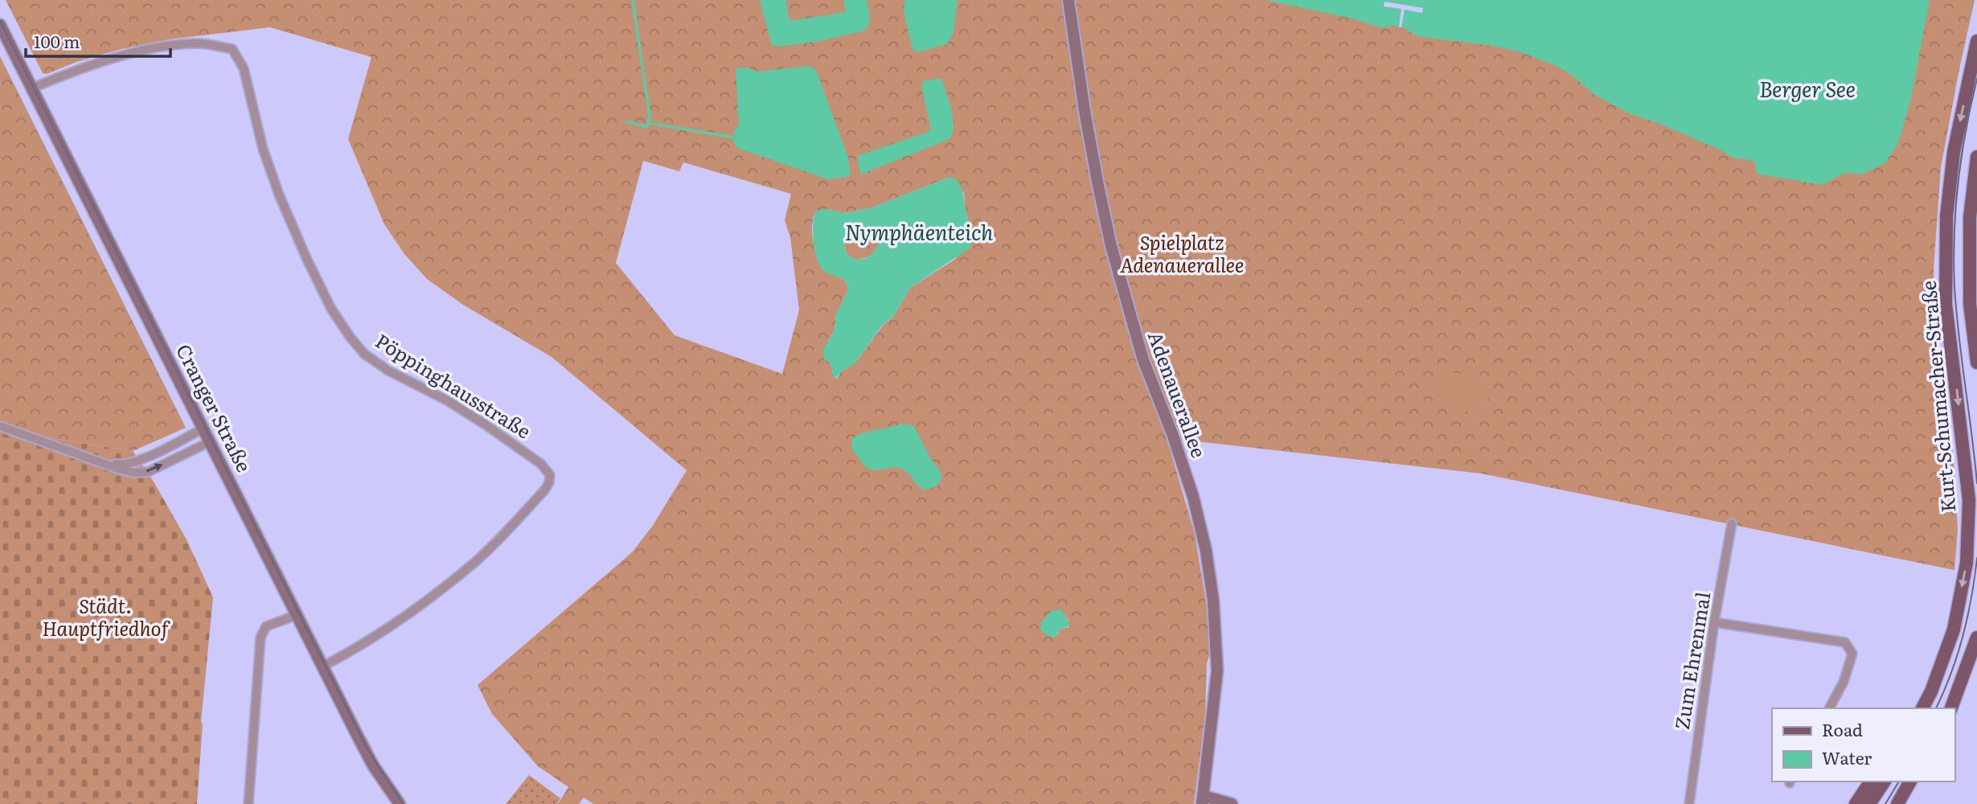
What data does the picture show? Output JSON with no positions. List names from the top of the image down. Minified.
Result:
{"streets":{"main road":["Adenauerallee","Kurt-Schumacher-Straße","Cranger Straße"],"street":["Pöppinghausstraße","Zum Ehrenmal"]},"crossings":[["Pöppinghausstraße","Cranger Straße"]],"water":["Berger See","Nymphäenteich"],"parks":["Spielplatz Adenauerallee","Städt. Hauptfriedhof"],"legend":["Road","Water"],"scale_bar":"100 m"}
